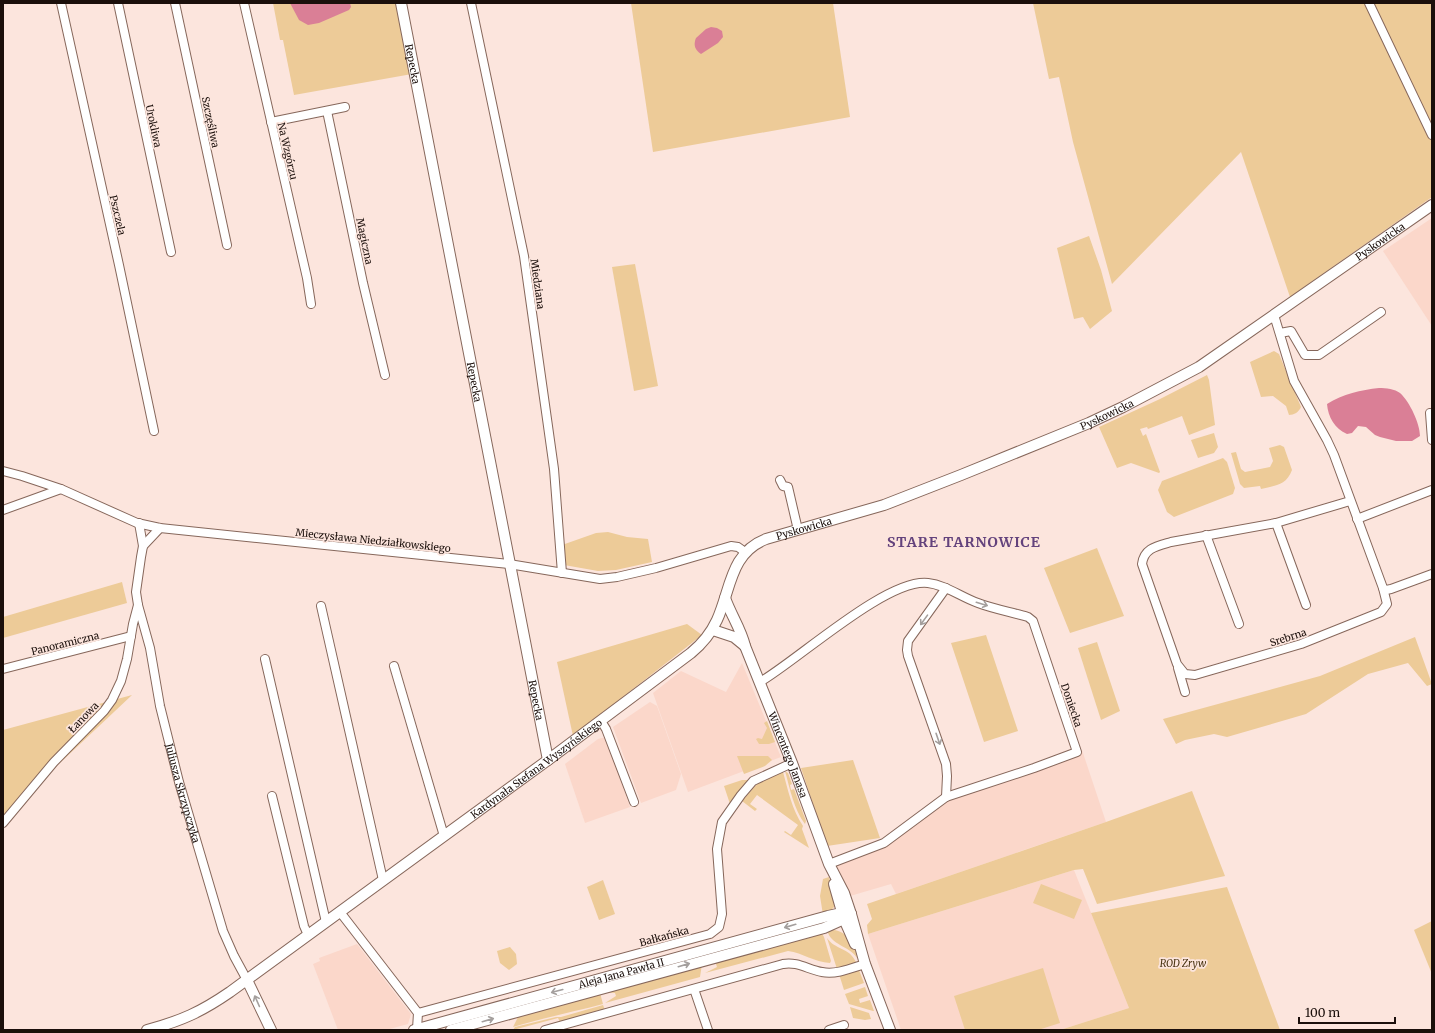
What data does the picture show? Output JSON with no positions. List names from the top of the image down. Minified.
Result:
{"streets":{"street":["Repecka","Szczęśliwa","Urokliwa","Na Wzgórzu","Pszczela","Magiczna","Pyskowicka","Miedziana","Mieczysława Niedziałkowskiego","Srebrna","Panoramiczna","Doniecka","Łanowa","Wincentego Janasa","Kardynała Stefana Wyszyńskiego","Juliusza Skrzypczyka","Bałkańska","Aleja Jana Pawła II"]},"crossings":[["Repecka","Mieczysława Niedziałkowskiego"],["Repecka","Kardynała Stefana Wyszyńskiego"],["Pyskowicka","Mieczysława Niedziałkowskiego"],["Pyskowicka","Srebrna"],["Pyskowicka","Kardynała Stefana Wyszyńskiego"],["Miedziana","Mieczysława Niedziałkowskiego"],["Mieczysława Niedziałkowskiego","Kardynała Stefana Wyszyńskiego"],["Mieczysława Niedziałkowskiego","Juliusza Skrzypczyka"],["Panoramiczna","Łanowa"],["Doniecka","Wincentego Janasa"],["Łanowa","Juliusza Skrzypczyka"],["Wincentego Janasa","Kardynała Stefana Wyszyńskiego"],["Wincentego Janasa","Bałkańska"],["Wincentego Janasa","Aleja Jana Pawła II"],["Kardynała Stefana Wyszyńskiego","Juliusza Skrzypczyka"]],"districts":["STARE TARNOWICE"],"parks":["ROD Zryw"],"scale_bar":"100 m"}
